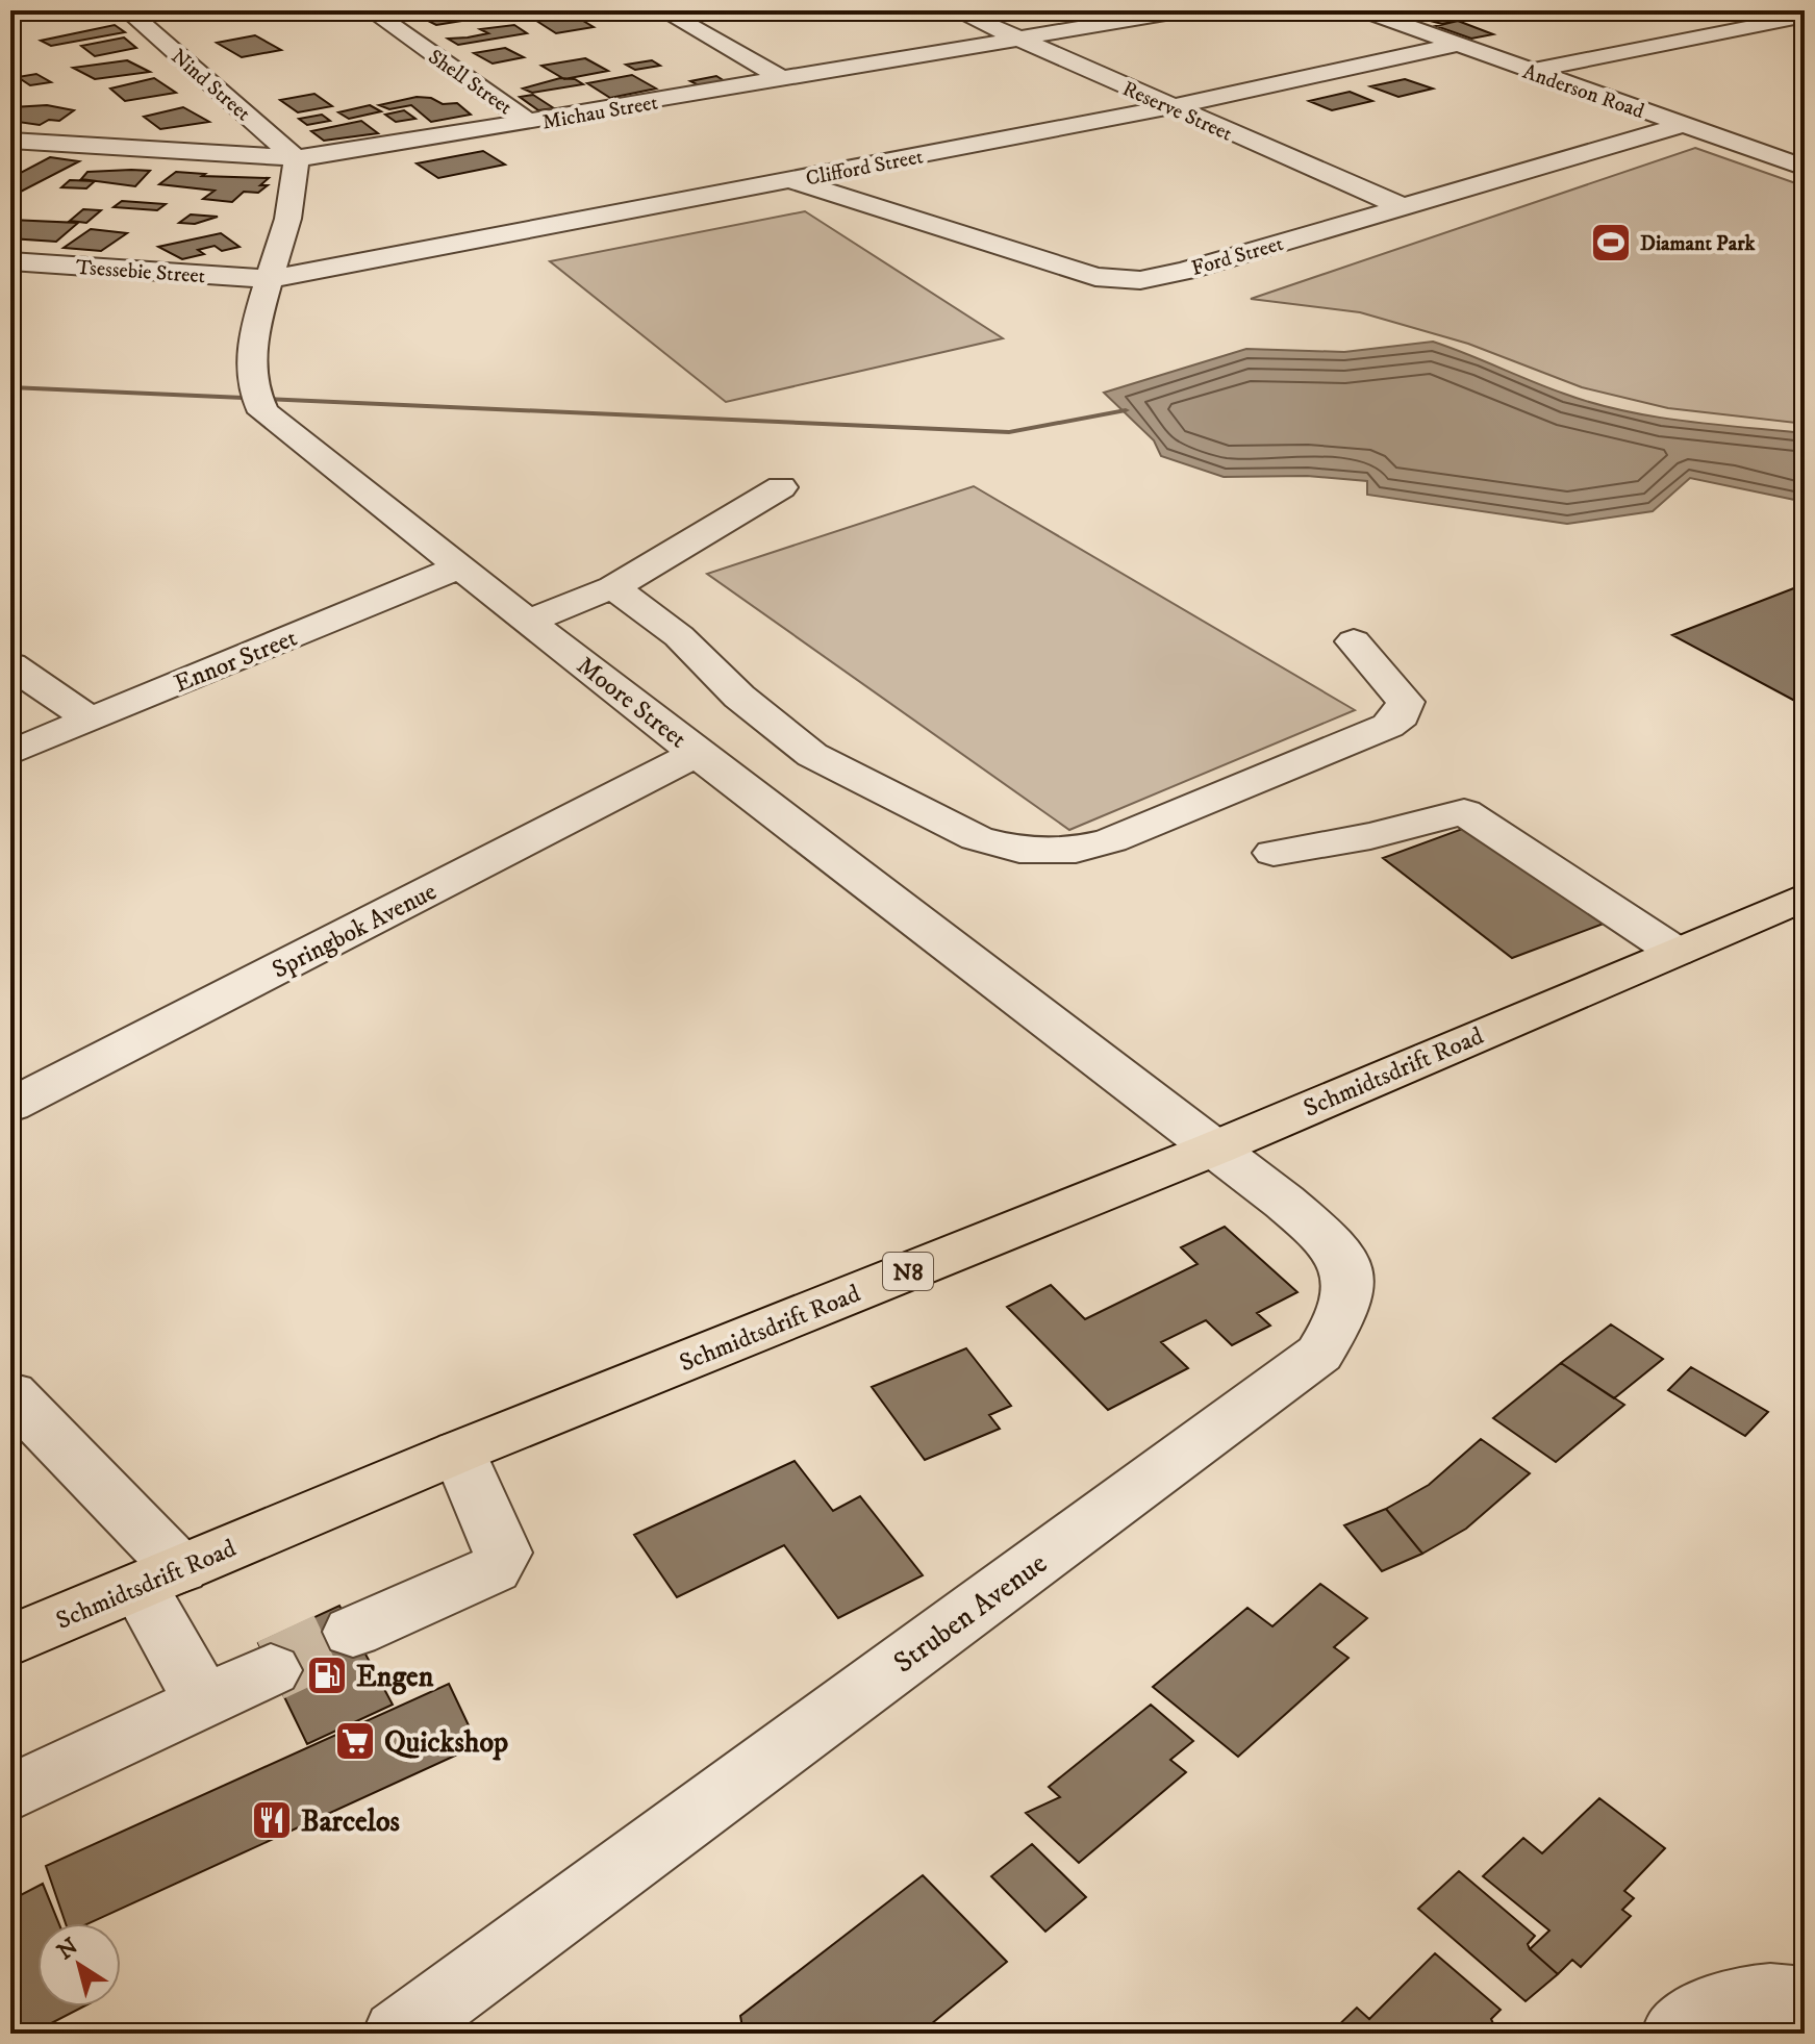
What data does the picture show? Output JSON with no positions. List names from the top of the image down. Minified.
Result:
{"streets":{"highway":["Schmidtsdrift Road","N8"],"street":["Shell Street","Nind Street","Anderson Road","Reserve Street","Michau Street","Clifford Street","Ford Street","Tsessebie Street","Ennor Street","Moore Street","Springbok Avenue","Struben Avenue"]},"crossings":[["Shell Street","Michau Street"],["Nind Street","Michau Street"],["Nind Street","Moore Street"],["Anderson Road","Clifford Street"],["Anderson Road","Ford Street"],["Reserve Street","Michau Street"],["Reserve Street","Clifford Street"],["Reserve Street","Ford Street"],["Michau Street","Moore Street"],["Clifford Street","Ford Street"],["Clifford Street","Tsessebie Street"],["Clifford Street","Moore Street"],["Tsessebie Street","Moore Street"],["Ennor Street","Moore Street"],["Moore Street","Springbok Avenue"],["Moore Street","Schmidtsdrift Road"],["Moore Street","Struben Avenue"],["Schmidtsdrift Road","Struben Avenue"]],"places":{"sports":["Diamant Park"],"fuel station":["Engen"],"supermarket":["Quickshop"],"restaurant":["Barcelos"]},"north":"top left"}
